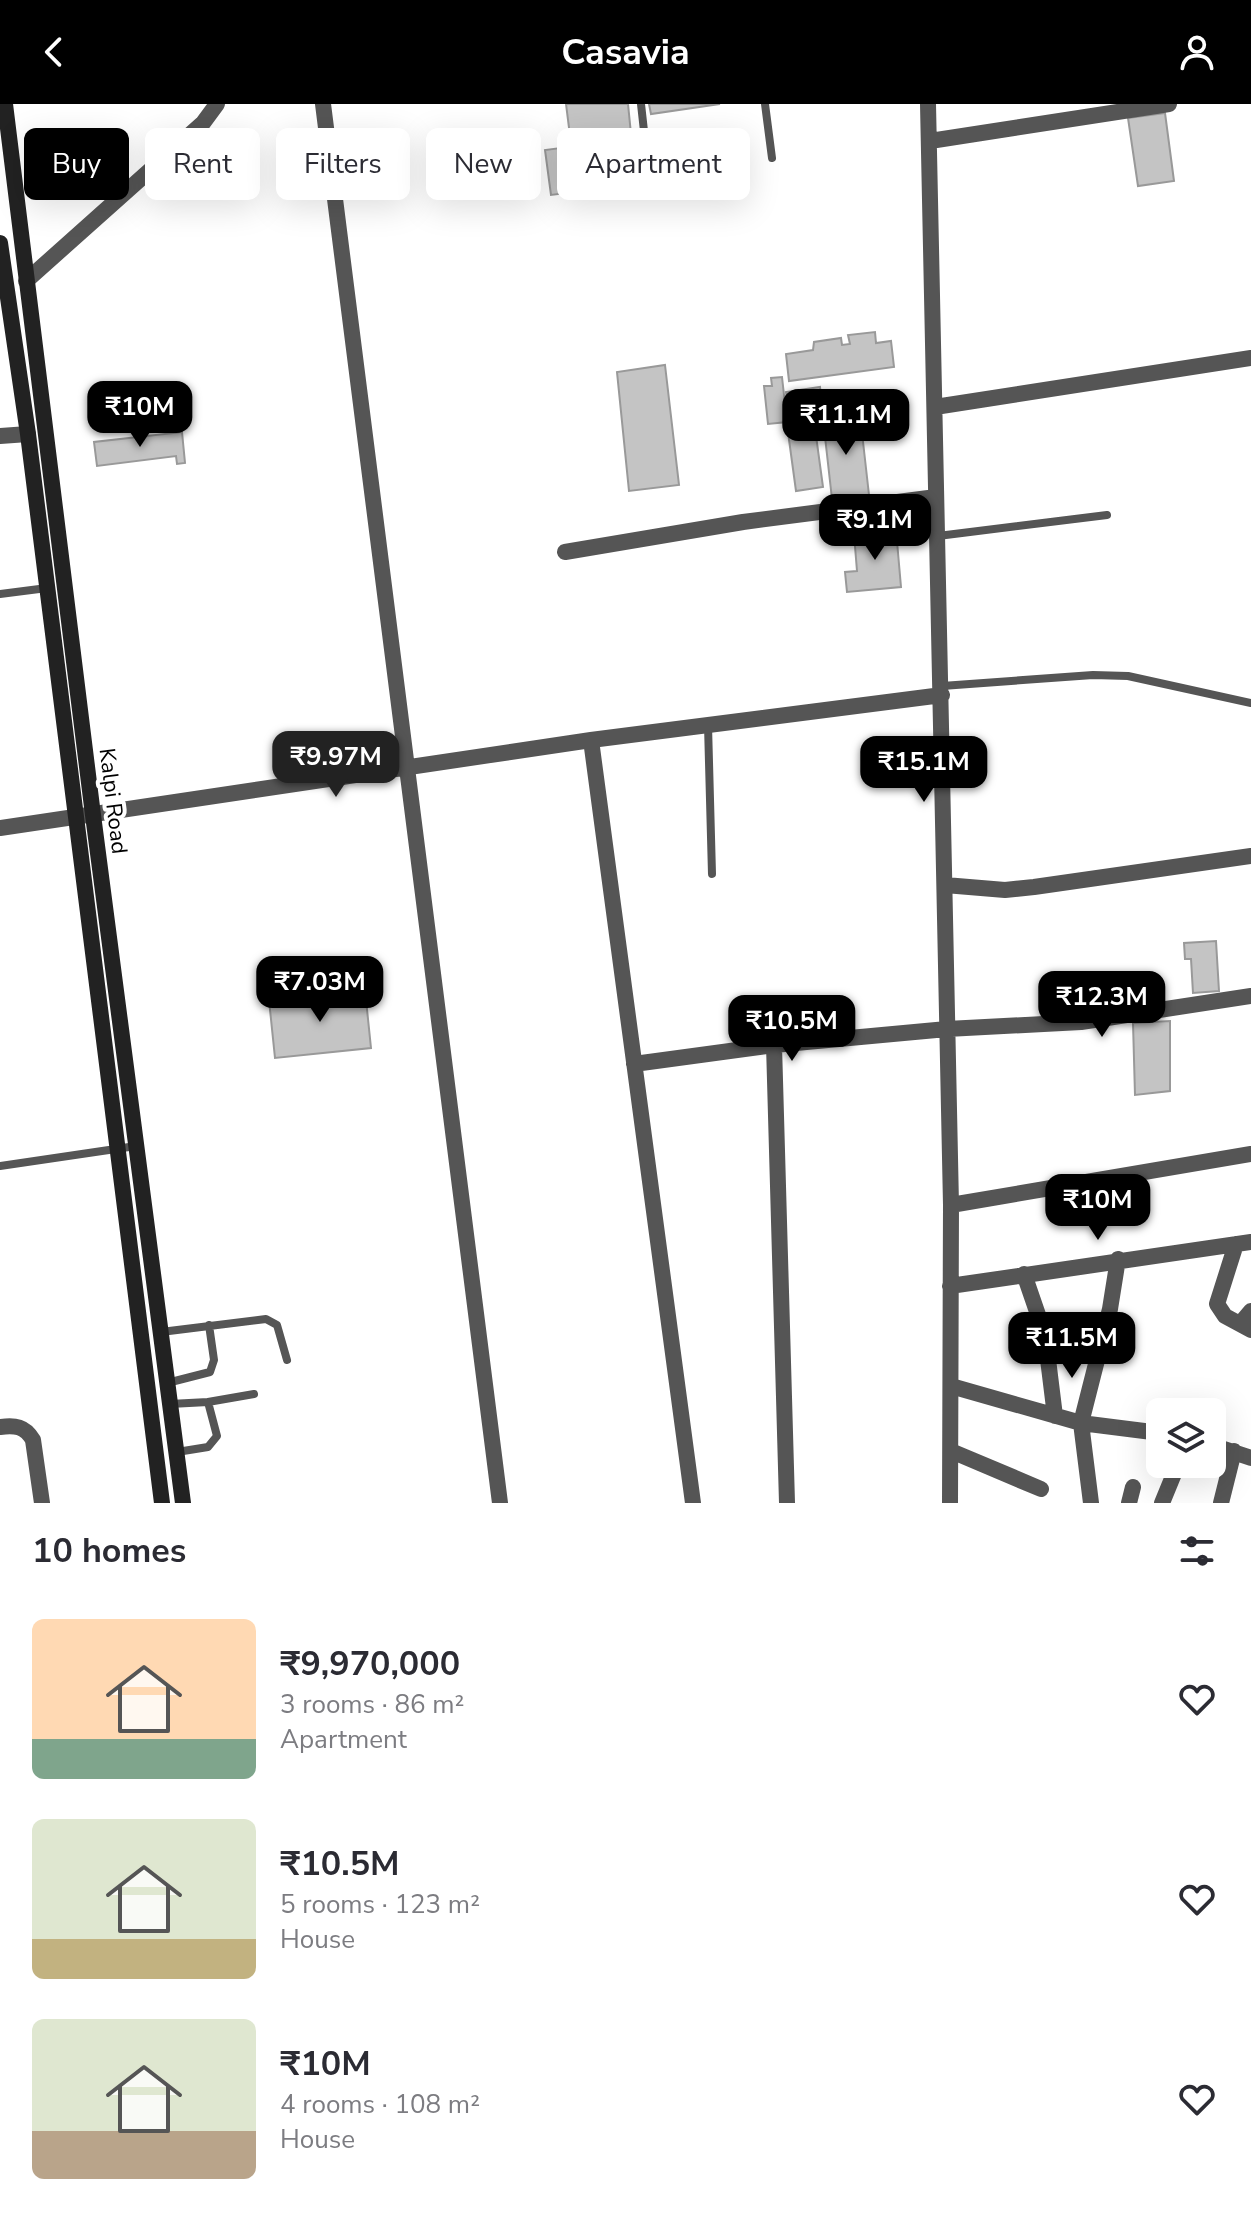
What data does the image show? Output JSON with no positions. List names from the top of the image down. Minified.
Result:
{"streets":{"main road":["Kalpi Road"]},"page":{"header":"Casavia","chip":["Buy","Rent","Filters","New","Apartment"],"price":["₹10M","₹11.1M","₹9.1M","₹9.97M","₹15.1M","₹7.03M","₹12.3M","₹10.5M","₹10M","₹11.5M"],"heading":"10 homes","list":[{"name":"₹9,970,000","note":"3 rooms · 86 m² · Apartment"},{"name":"₹10.5M","note":"5 rooms · 123 m² · House"},{"name":"₹10M","note":"4 rooms · 108 m² · House"}]}}
